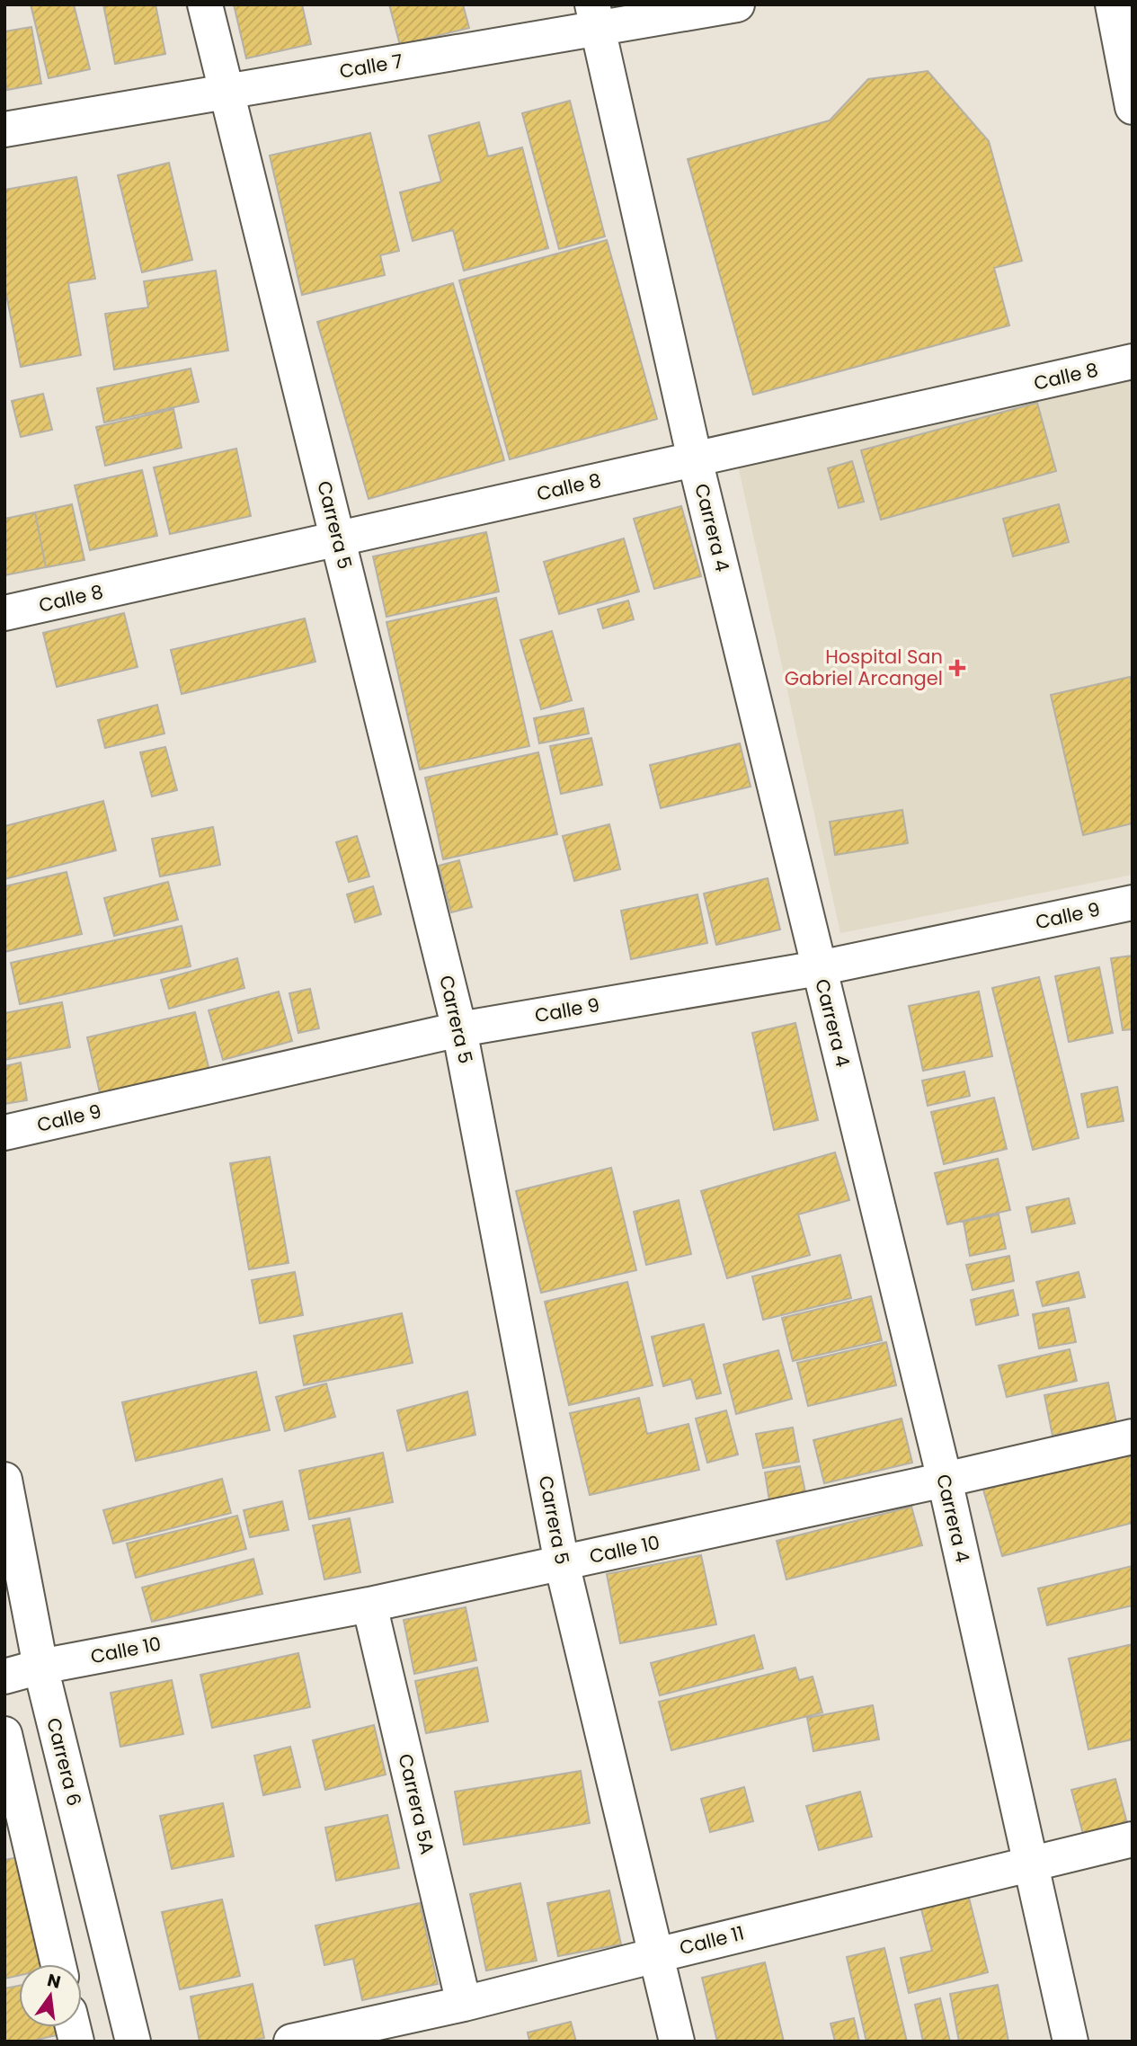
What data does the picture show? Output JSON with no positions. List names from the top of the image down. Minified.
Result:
{"streets":{"street":["Calle 7","Calle 8","Carrera 5","Carrera 4","Calle 9","Calle 10","Carrera 6","Carrera 5A","Calle 11"]},"crossings":[["Calle 7","Carrera 5"],["Calle 7","Carrera 4"],["Calle 8","Carrera 5"],["Calle 8","Carrera 4"],["Carrera 5","Calle 9"],["Carrera 5","Calle 10"],["Carrera 5","Calle 11"],["Carrera 4","Calle 9"],["Carrera 4","Calle 10"],["Carrera 4","Calle 11"],["Calle 10","Carrera 6"],["Calle 10","Carrera 5A"],["Carrera 5A","Calle 11"]],"places":{"health":["Hospital San Gabriel Arcangel"]},"north":"top"}
